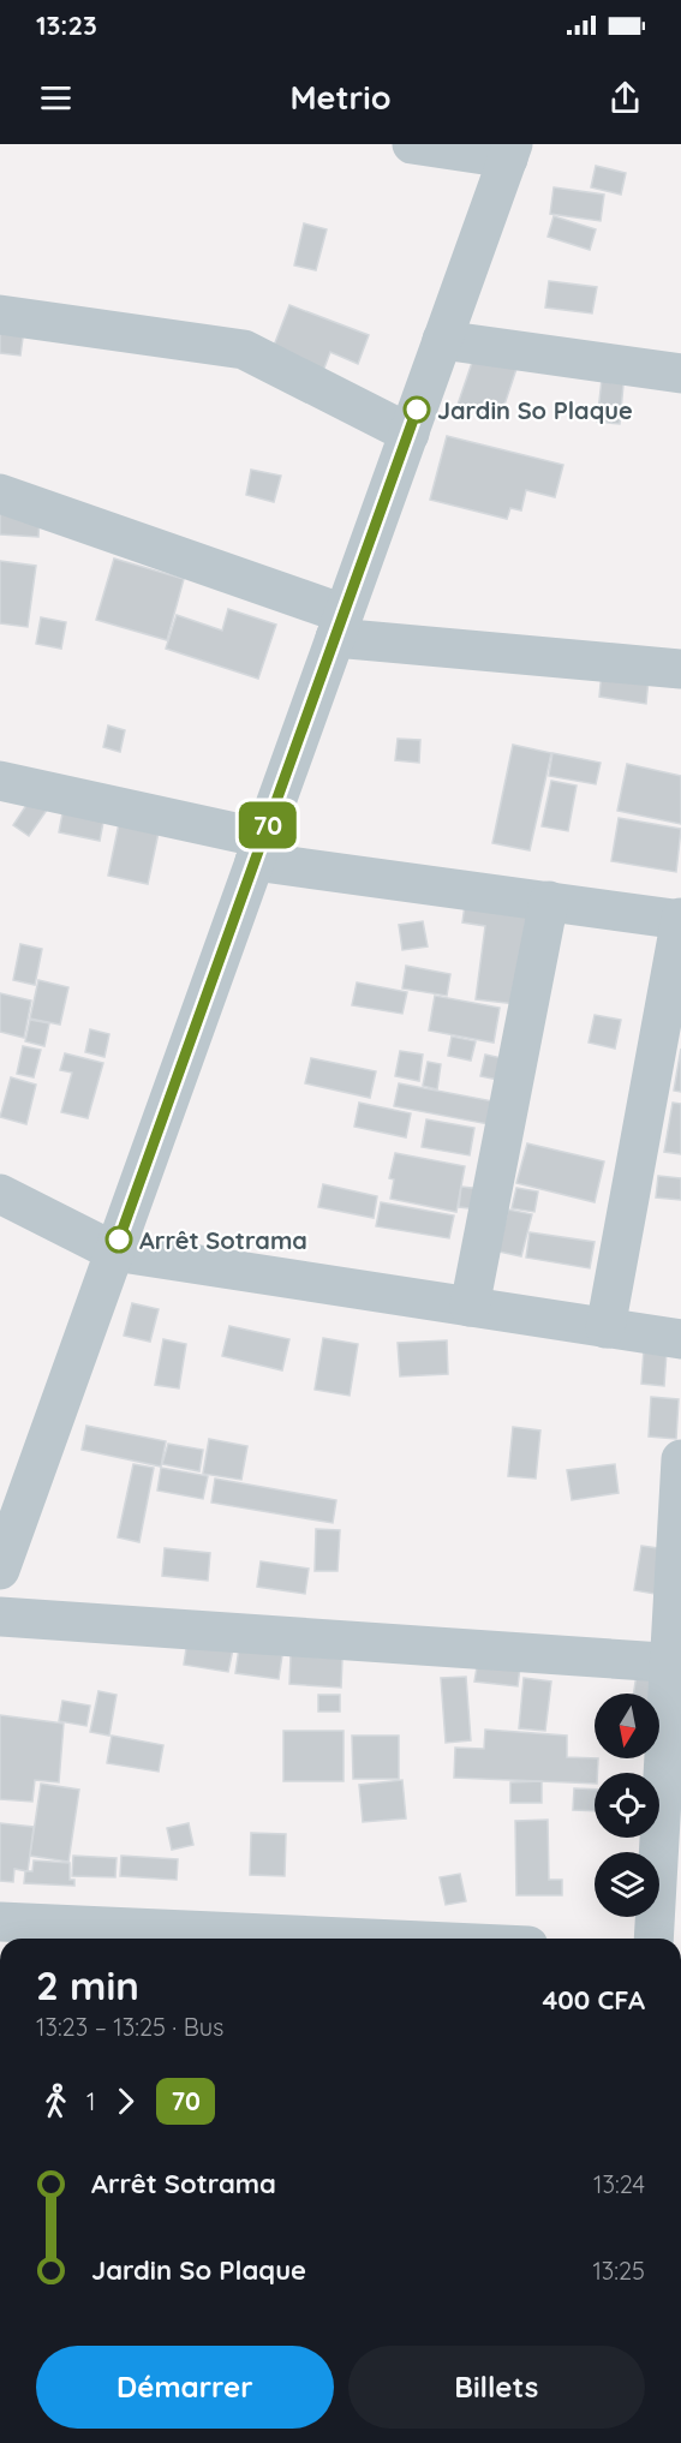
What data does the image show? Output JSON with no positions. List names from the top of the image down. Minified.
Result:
{"places":["Jardin So Plaque","Arrêt Sotrama"],"lines":["bus line 70"],"north":"bottom","page":{"status":"13:23","header":"Metrio","on_map":"70","heading":["2 min","13:23 – 13:25 · Bus","400 CFA"],"legs":["1","70"],"list":[{"name":"Arrêt Sotrama","value":"13:24"},{"name":"Jardin So Plaque","value":"13:25"}],"buttons":["Démarrer","Billets"]}}
